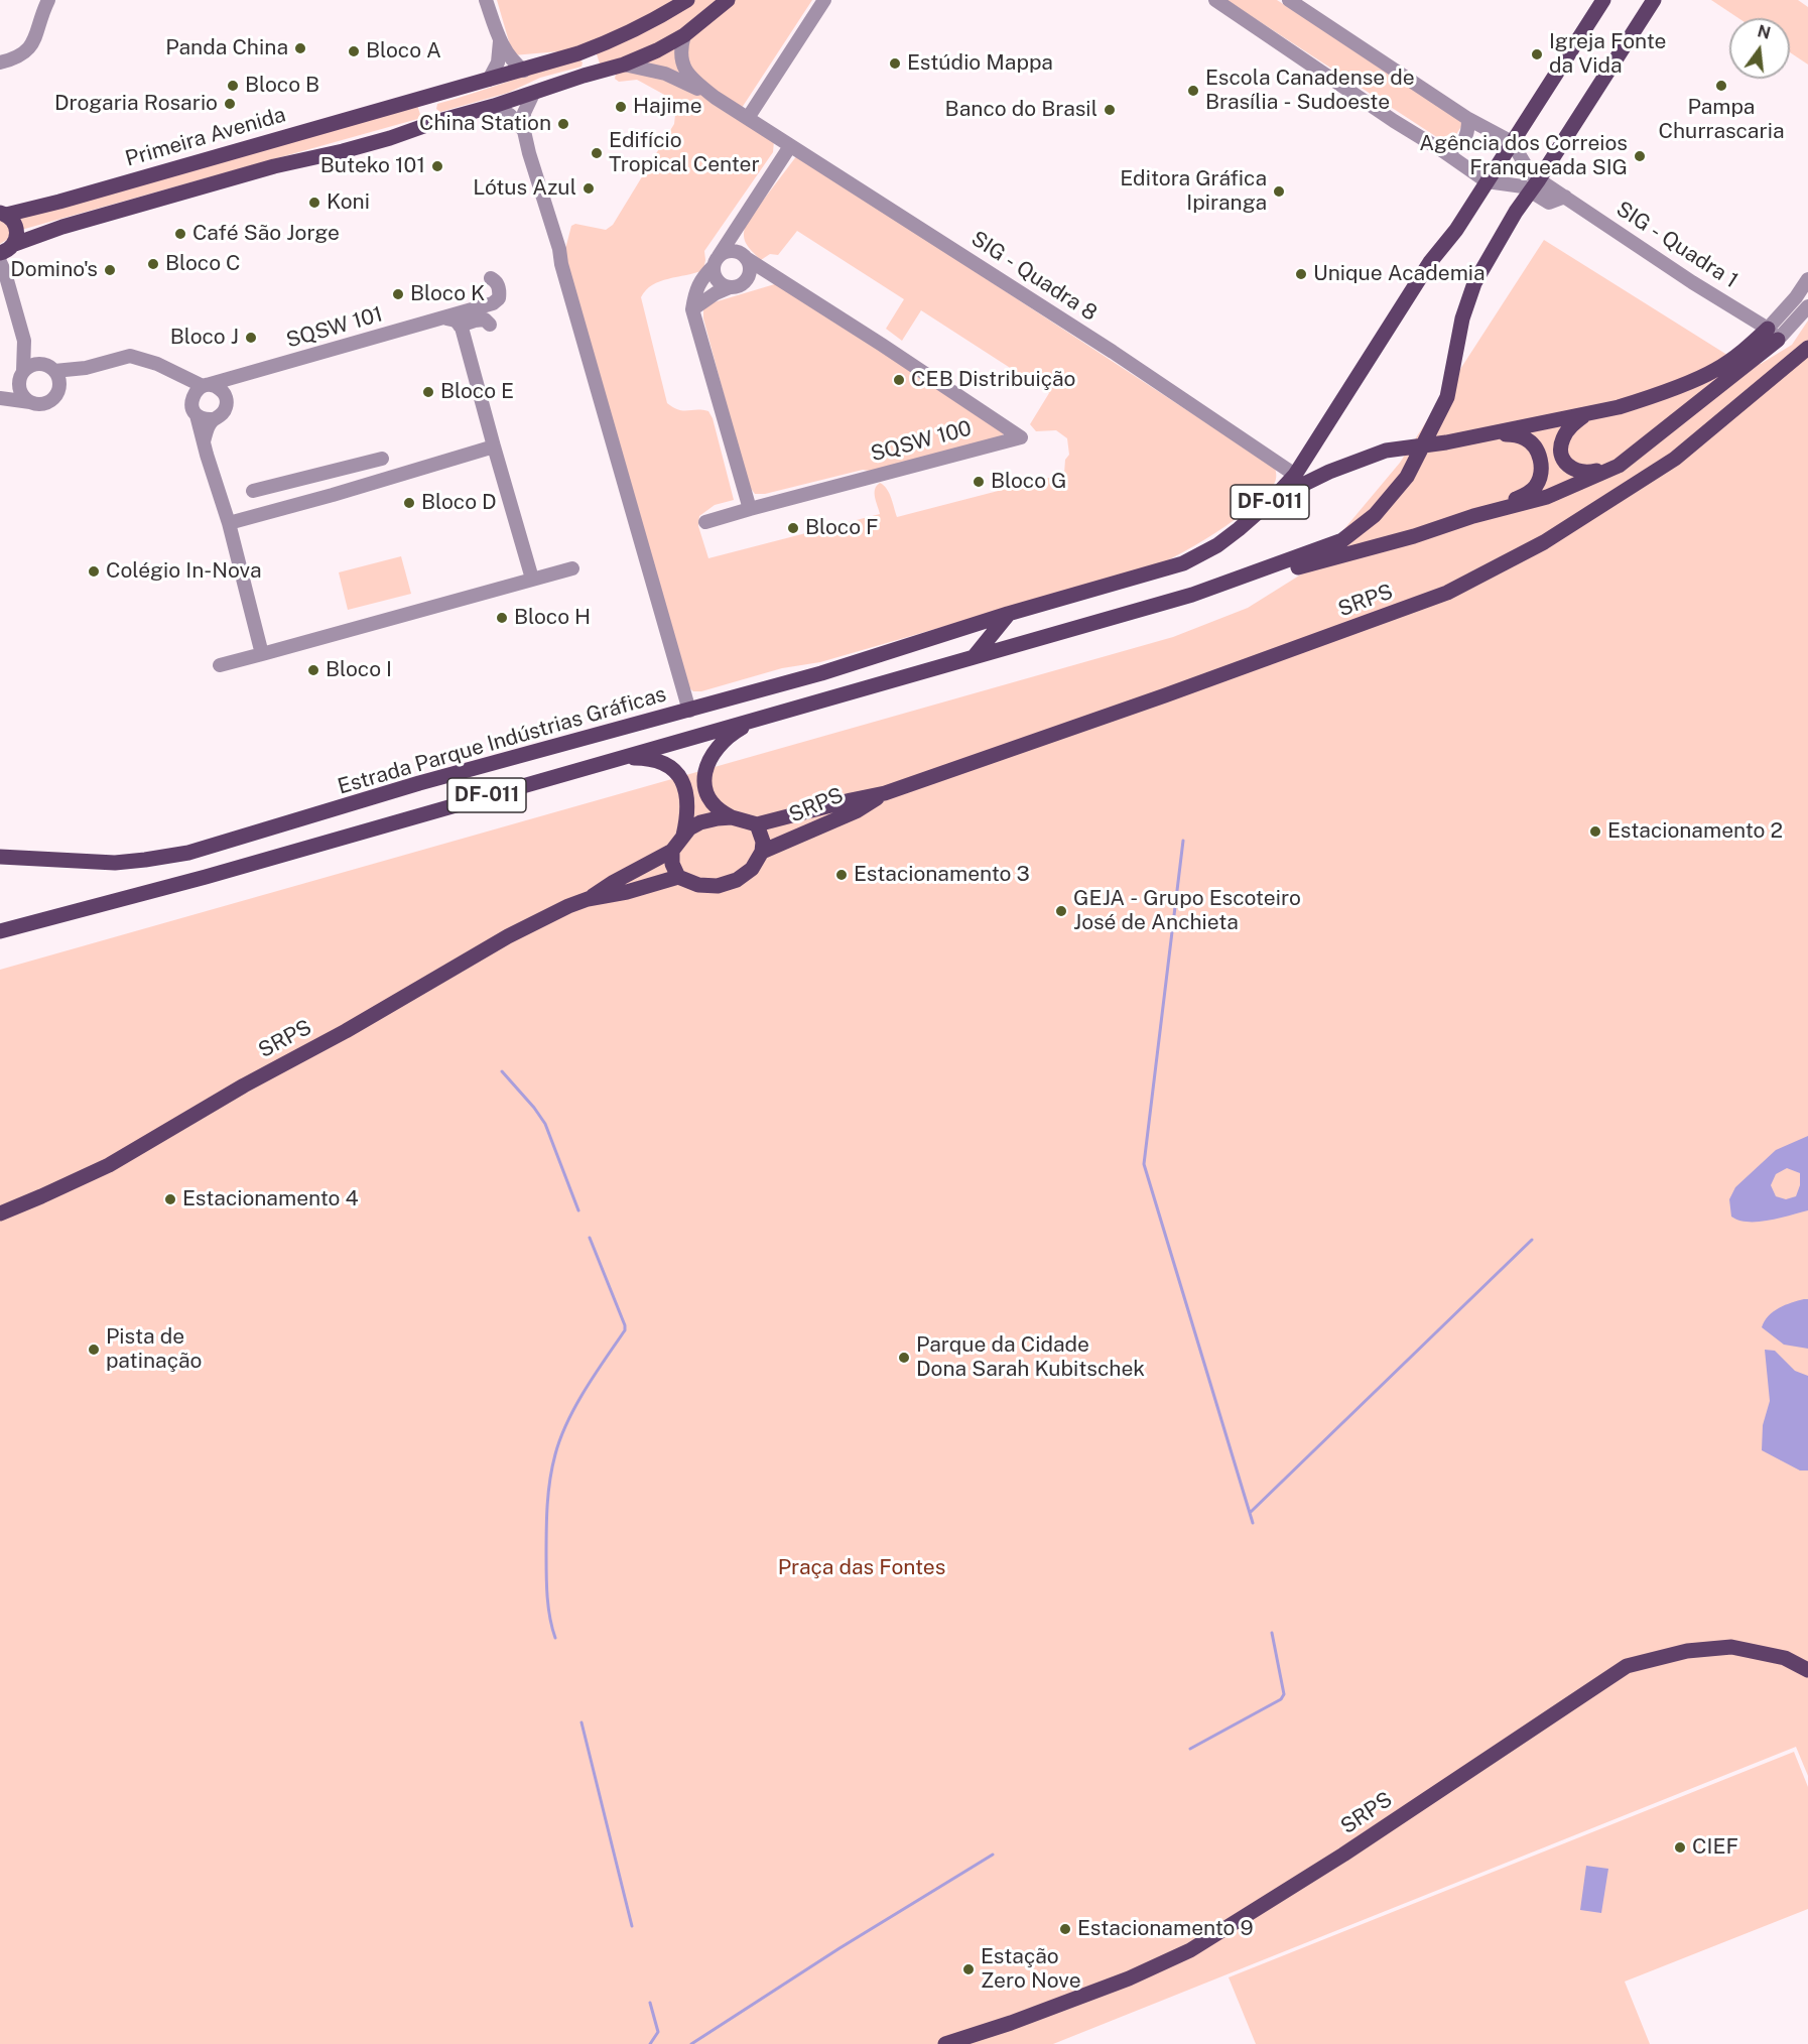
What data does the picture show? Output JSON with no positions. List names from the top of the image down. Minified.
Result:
{"streets":{"main road":["Primeira Avenida","DF-011","SRPS","Estrada Parque Indústrias Gráficas"],"street":["SIG - Quadra 1","SIG - Quadra 8","SQSW 101","SQSW 100"]},"crossings":[["SIG - Quadra 1","DF-011"],["SIG - Quadra 8","Estrada Parque Indústrias Gráficas"]],"parks":["Praça das Fontes"],"places":["Panda China","Bloco A","Igreja Fonte da Vida","Estúdio Mappa","Bloco B","Pampa Churrascaria","Escola Canadense de Brasília - Sudoeste","Drogaria Rosario","Hajime","Banco do Brasil","China Station","Edifício Tropical Center","Agência dos Correios Franqueada SIG","Buteko 101","Lótus Azul","Editora Gráfica Ipiranga","Koni","Café São Jorge","Bloco C","Domino's","Unique Academia","Bloco K","Bloco J","CEB Distribuição","Bloco E","Bloco G","Bloco D","Bloco F","Colégio In-Nova","Bloco H","Bloco I","Estacionamento 2","Estacionamento 3","GEJA - Grupo Escoteiro José de Anchieta","Estacionamento 4","Pista de patinação","Parque da Cidade Dona Sarah Kubitschek","CIEF","Estacionamento 9","Estação Zero Nove"],"north":"top"}
